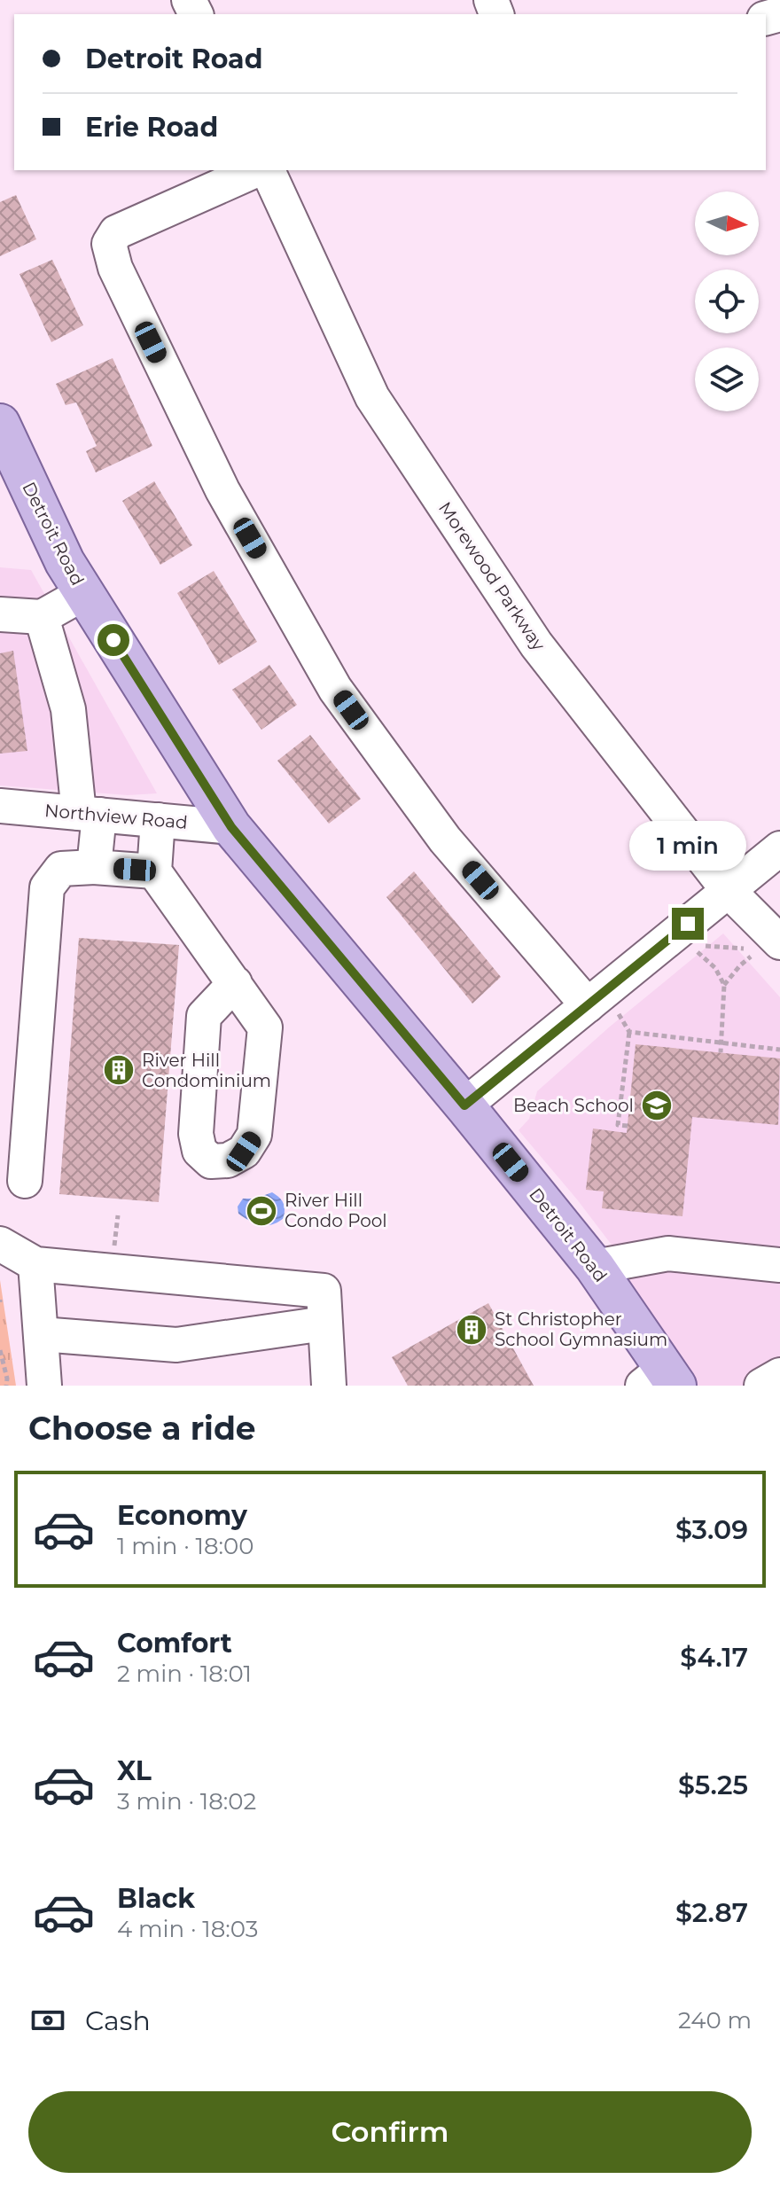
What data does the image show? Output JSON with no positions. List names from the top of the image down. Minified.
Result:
{"streets":{"main road":["Detroit Road"],"street":["Morewood Parkway","Northview Road"]},"crossings":[["Detroit Road","Northview Road"]],"places":{"building":["River Hill Condominium","St Christopher School Gymnasium"],"school or university":["Beach School"],"sports":["River Hill Condo Pool"]},"north":"right","page":{"banner":["Detroit Road","Erie Road"],"bubble":"1 min","heading":"Choose a ride","list":[{"name":"Economy","note":"1 min · 18:00","value":"$3.09"},{"name":"Comfort","note":"2 min · 18:01","value":"$4.17"},{"name":"XL","note":"3 min · 18:02","value":"$5.25"},{"name":"Black","note":"4 min · 18:03","value":"$2.87"}],"pay":["Cash","240 m"],"buttons":"Confirm"}}
